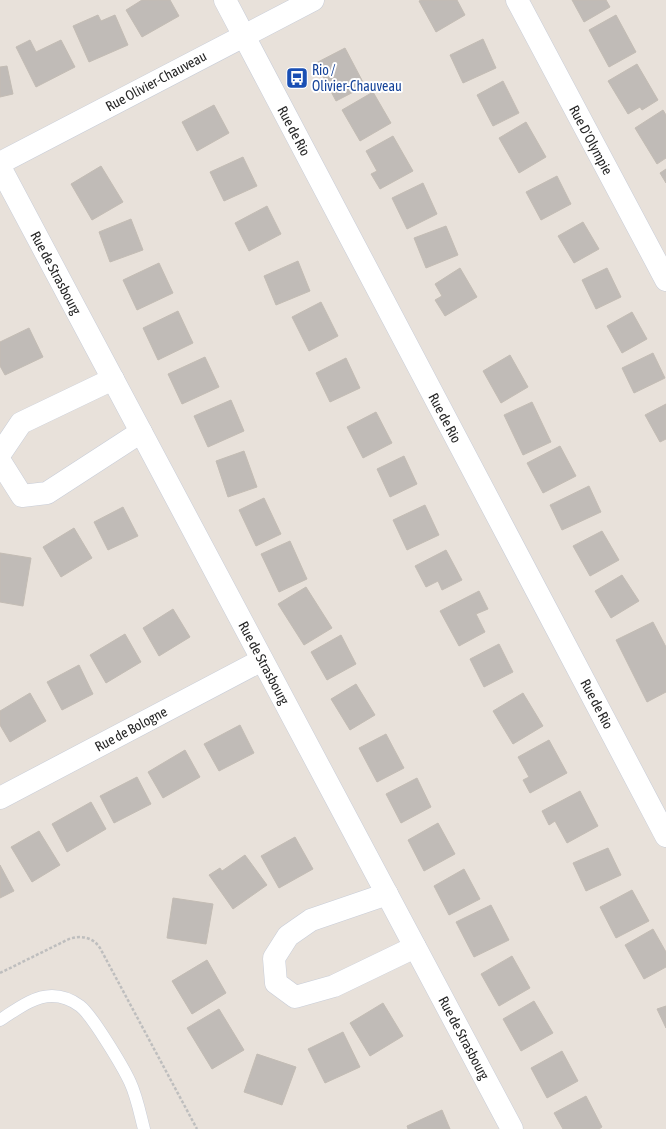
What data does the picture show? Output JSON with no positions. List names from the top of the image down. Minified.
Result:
{"streets":{"street":["Rue Olivier-Chauveau","Rue de Rio","Rue D'Olympie","Rue de Strasbourg","Rue de Bologne"]},"crossings":[["Rue Olivier-Chauveau","Rue de Rio"],["Rue de Strasbourg","Rue de Bologne"]],"places":{"bus stop":["Rio / Olivier-Chauveau"]}}
